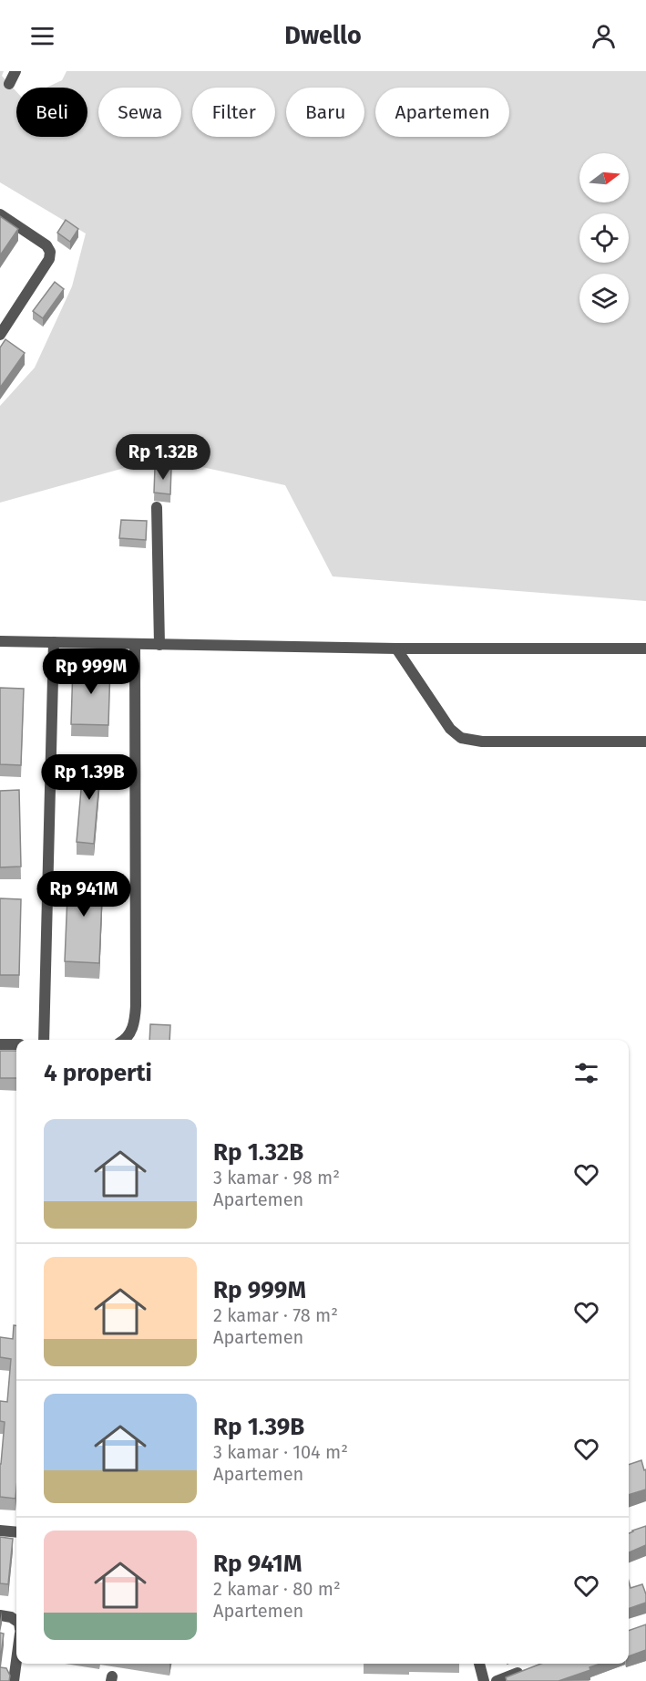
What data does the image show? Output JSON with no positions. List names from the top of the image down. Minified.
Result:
{"north":"right","page":{"header":"Dwello","chip":["Beli","Sewa","Filter","Baru","Apartemen"],"price":["Rp 1.32B","Rp 999M","Rp 1.39B","Rp 941M"],"heading":"4 properti","list":[{"name":"Rp 1.32B","note":"3 kamar · 98 m² · Apartemen"},{"name":"Rp 999M","note":"2 kamar · 78 m² · Apartemen"},{"name":"Rp 1.39B","note":"3 kamar · 104 m² · Apartemen"},{"name":"Rp 941M","note":"2 kamar · 80 m² · Apartemen"}]}}
